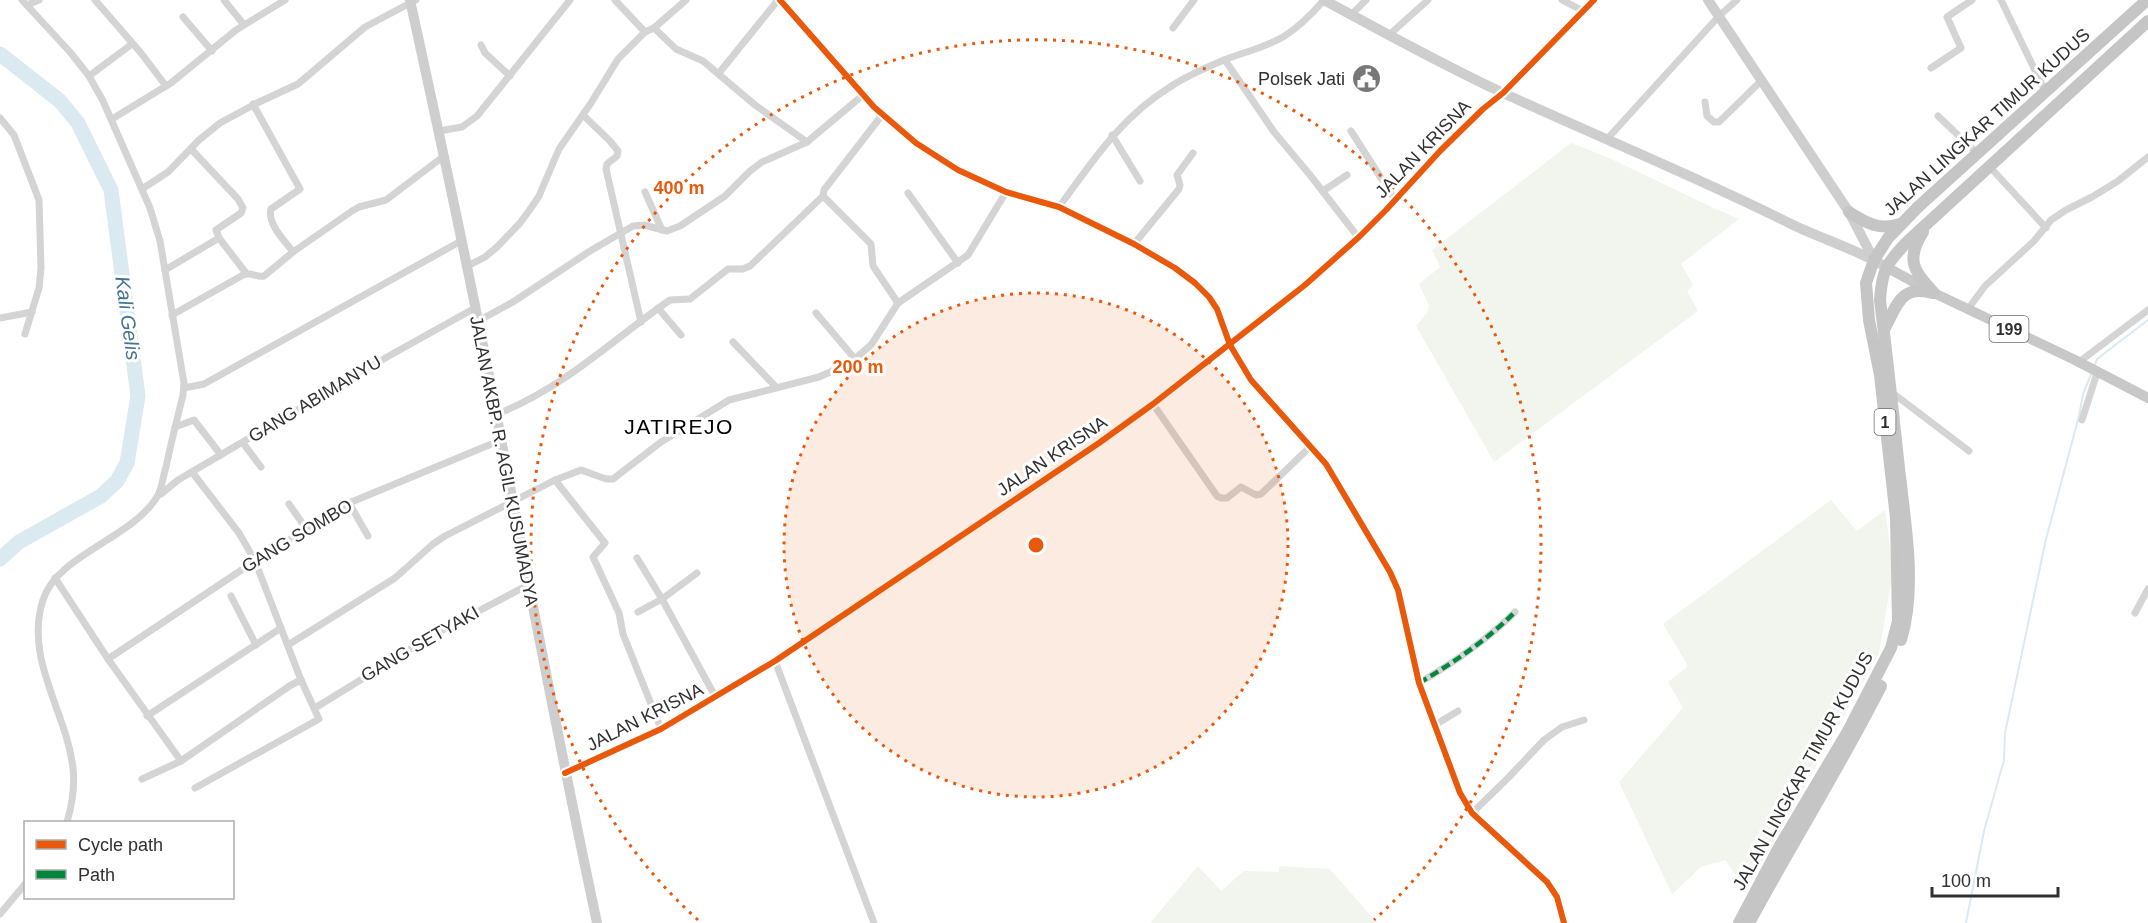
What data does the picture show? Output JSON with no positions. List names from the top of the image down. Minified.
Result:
{"streets":{"highway":["JALAN LINGKAR TIMUR KUDUS","1"],"main road":["199","JALAN AKBP. R. AGIL KUSUMADYA"],"street":["JALAN KRISNA","GANG ABIMANYU","GANG SOMBO","GANG SETYAKI"]},"crossings":[["JALAN LINGKAR TIMUR KUDUS","199"],["JALAN KRISNA","JALAN AKBP. R. AGIL KUSUMADYA"],["GANG ABIMANYU","JALAN AKBP. R. AGIL KUSUMADYA"],["JALAN AKBP. R. AGIL KUSUMADYA","GANG SOMBO"],["JALAN AKBP. R. AGIL KUSUMADYA","GANG SETYAKI"]],"districts":["JATIREJO"],"water":["Kali Gelis"],"places":{"public building":["Polsek Jati"]},"legend":["Cycle path","Path"],"scale_bar":"100 m","rings":["400 m","200 m"]}
